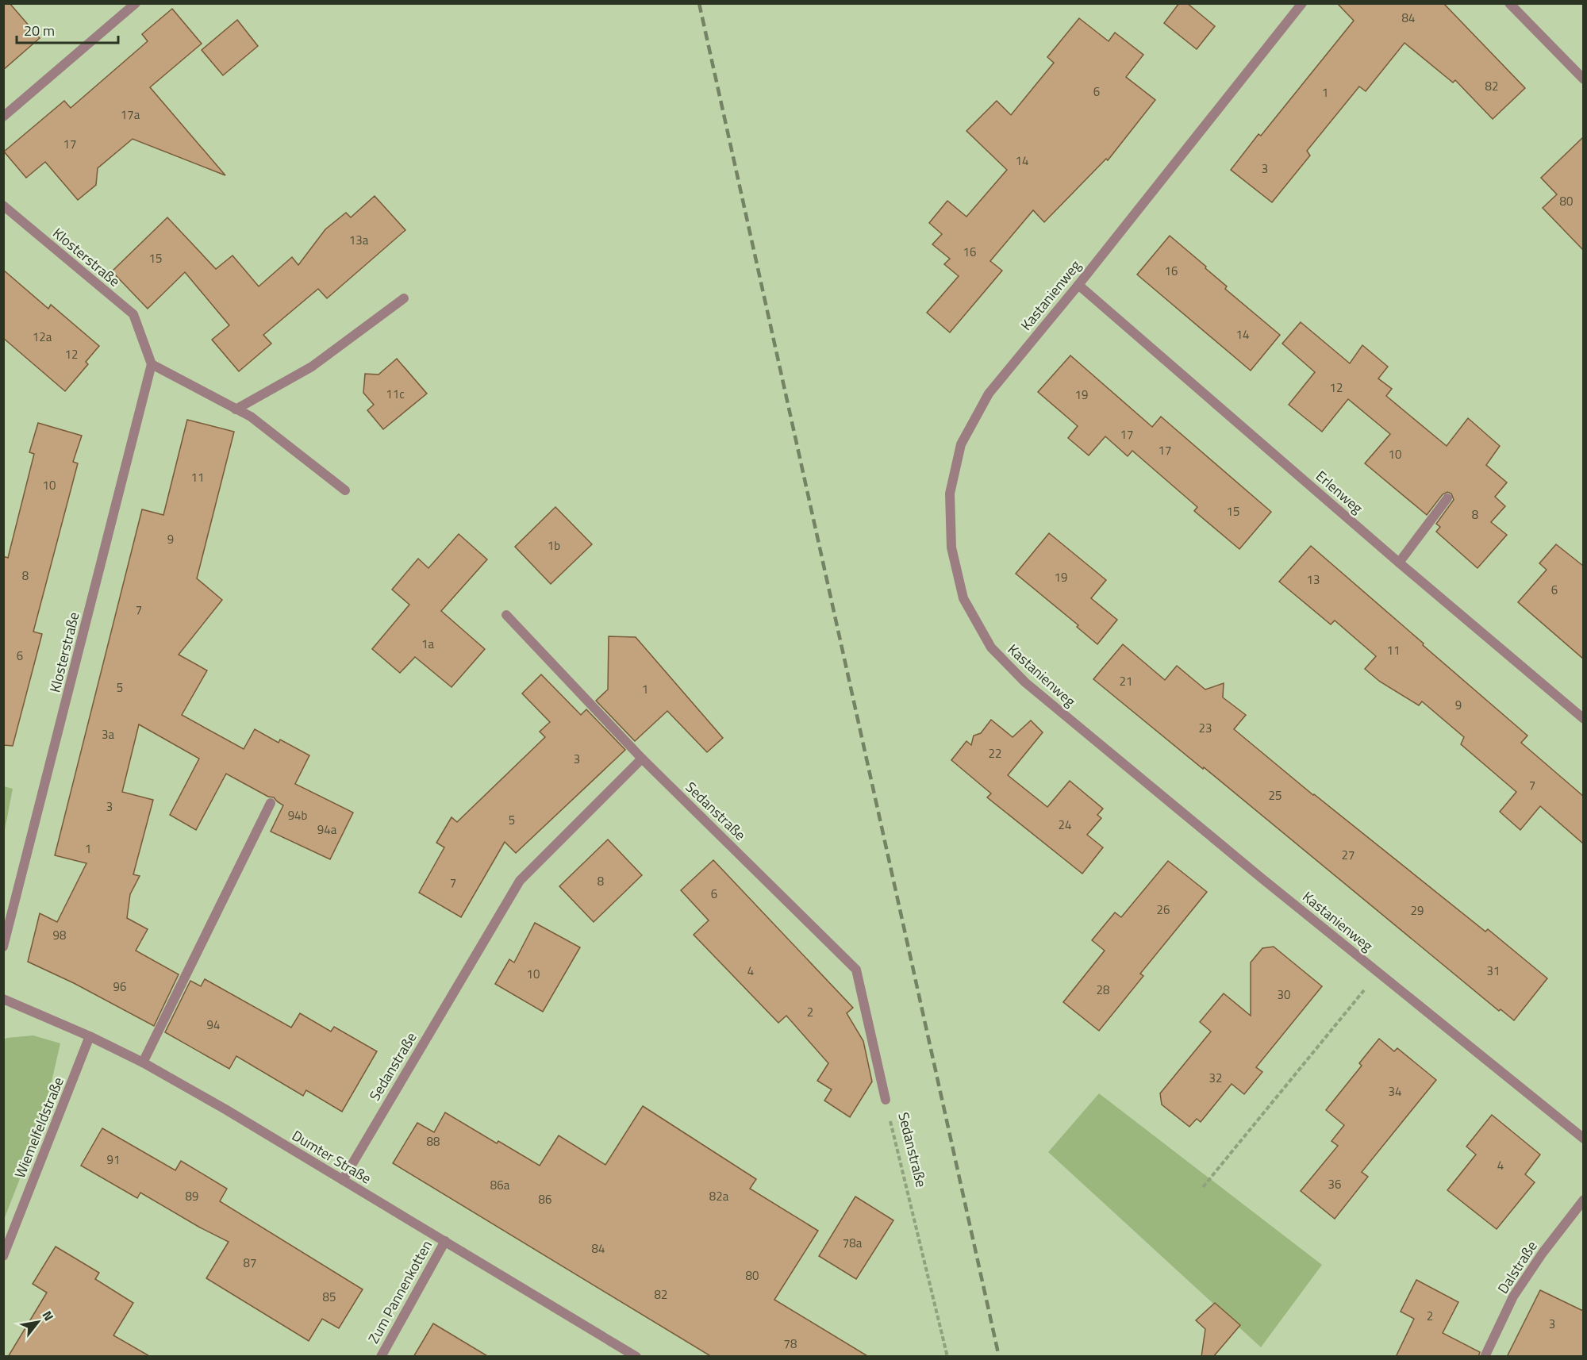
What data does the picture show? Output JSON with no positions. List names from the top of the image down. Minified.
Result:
{"streets":{"street":["Klosterstraße","Kastanienweg","Erlenweg","Sedanstraße","Wiemelfeldstraße","Dumter Straße","Dalstraße","Zum Pannenkotten"]},"crossings":[["Kastanienweg","Erlenweg"],["Sedanstraße","Dumter Straße"],["Wiemelfeldstraße","Dumter Straße"],["Dumter Straße","Zum Pannenkotten"]],"house_numbers":["84","82","6","1","17a","17","14","3","80","13a","16","15","16","14","12a","12","12","11c","19","17","17","10","11","10","15","8","9","1b","8","19","13","6","7","1a","11","6","21","5","1","9","23","3a","22","3","7","25","3","94b","5","24","94a","1","27","8","7","6","26","29","98","4","31","10","96","28","30","2","94","32","34","88","91","4","36","86a","89","82a","86","78a","84","87","80","82","85","2","3","78"],"scale_bar":"20 m","north":"top right"}
